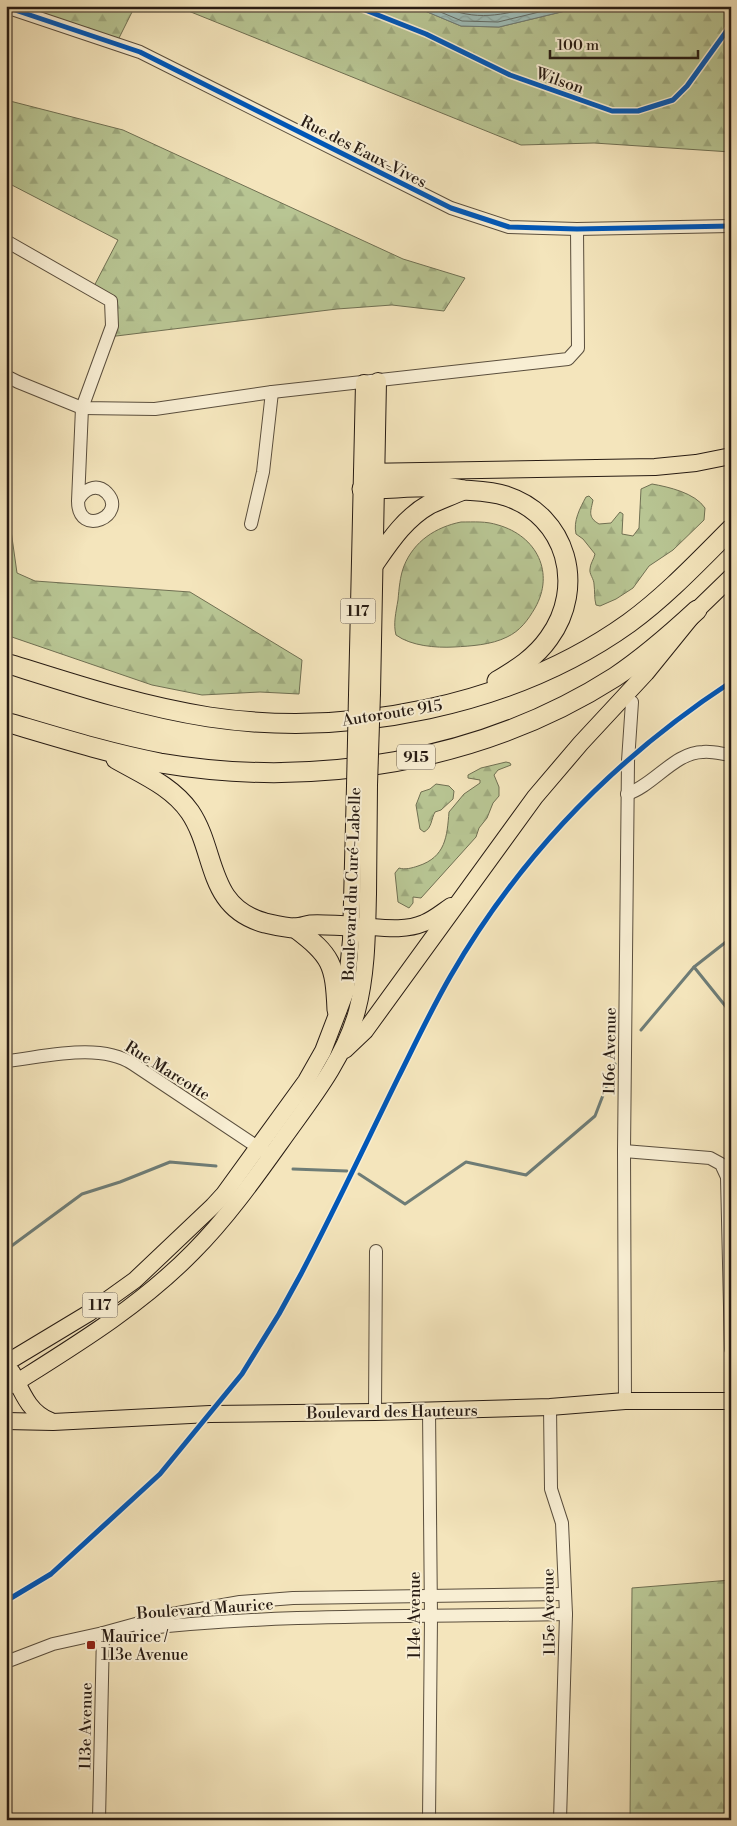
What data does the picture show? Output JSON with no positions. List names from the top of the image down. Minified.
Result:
{"streets":{"highway":["Autoroute 915","915"],"main road":["117","Boulevard du Curé-Labelle","Boulevard des Hauteurs"],"street":["Rue des Eaux-Vives","116e Avenue","Rue Marcotte","Boulevard Maurice","115e Avenue","114e Avenue","113e Avenue"],"cycle path":["Wilson"]},"crossings":[["117","Boulevard du Curé-Labelle"],["Boulevard du Curé-Labelle","Rue Marcotte"],["116e Avenue","Boulevard des Hauteurs"],["Boulevard des Hauteurs","115e Avenue"],["Boulevard des Hauteurs","114e Avenue"],["Boulevard Maurice","115e Avenue"],["Boulevard Maurice","114e Avenue"],["Boulevard Maurice","113e Avenue"]],"places":{"transit":["Maurice / 113e Avenue"]},"scale_bar":"100 m"}
